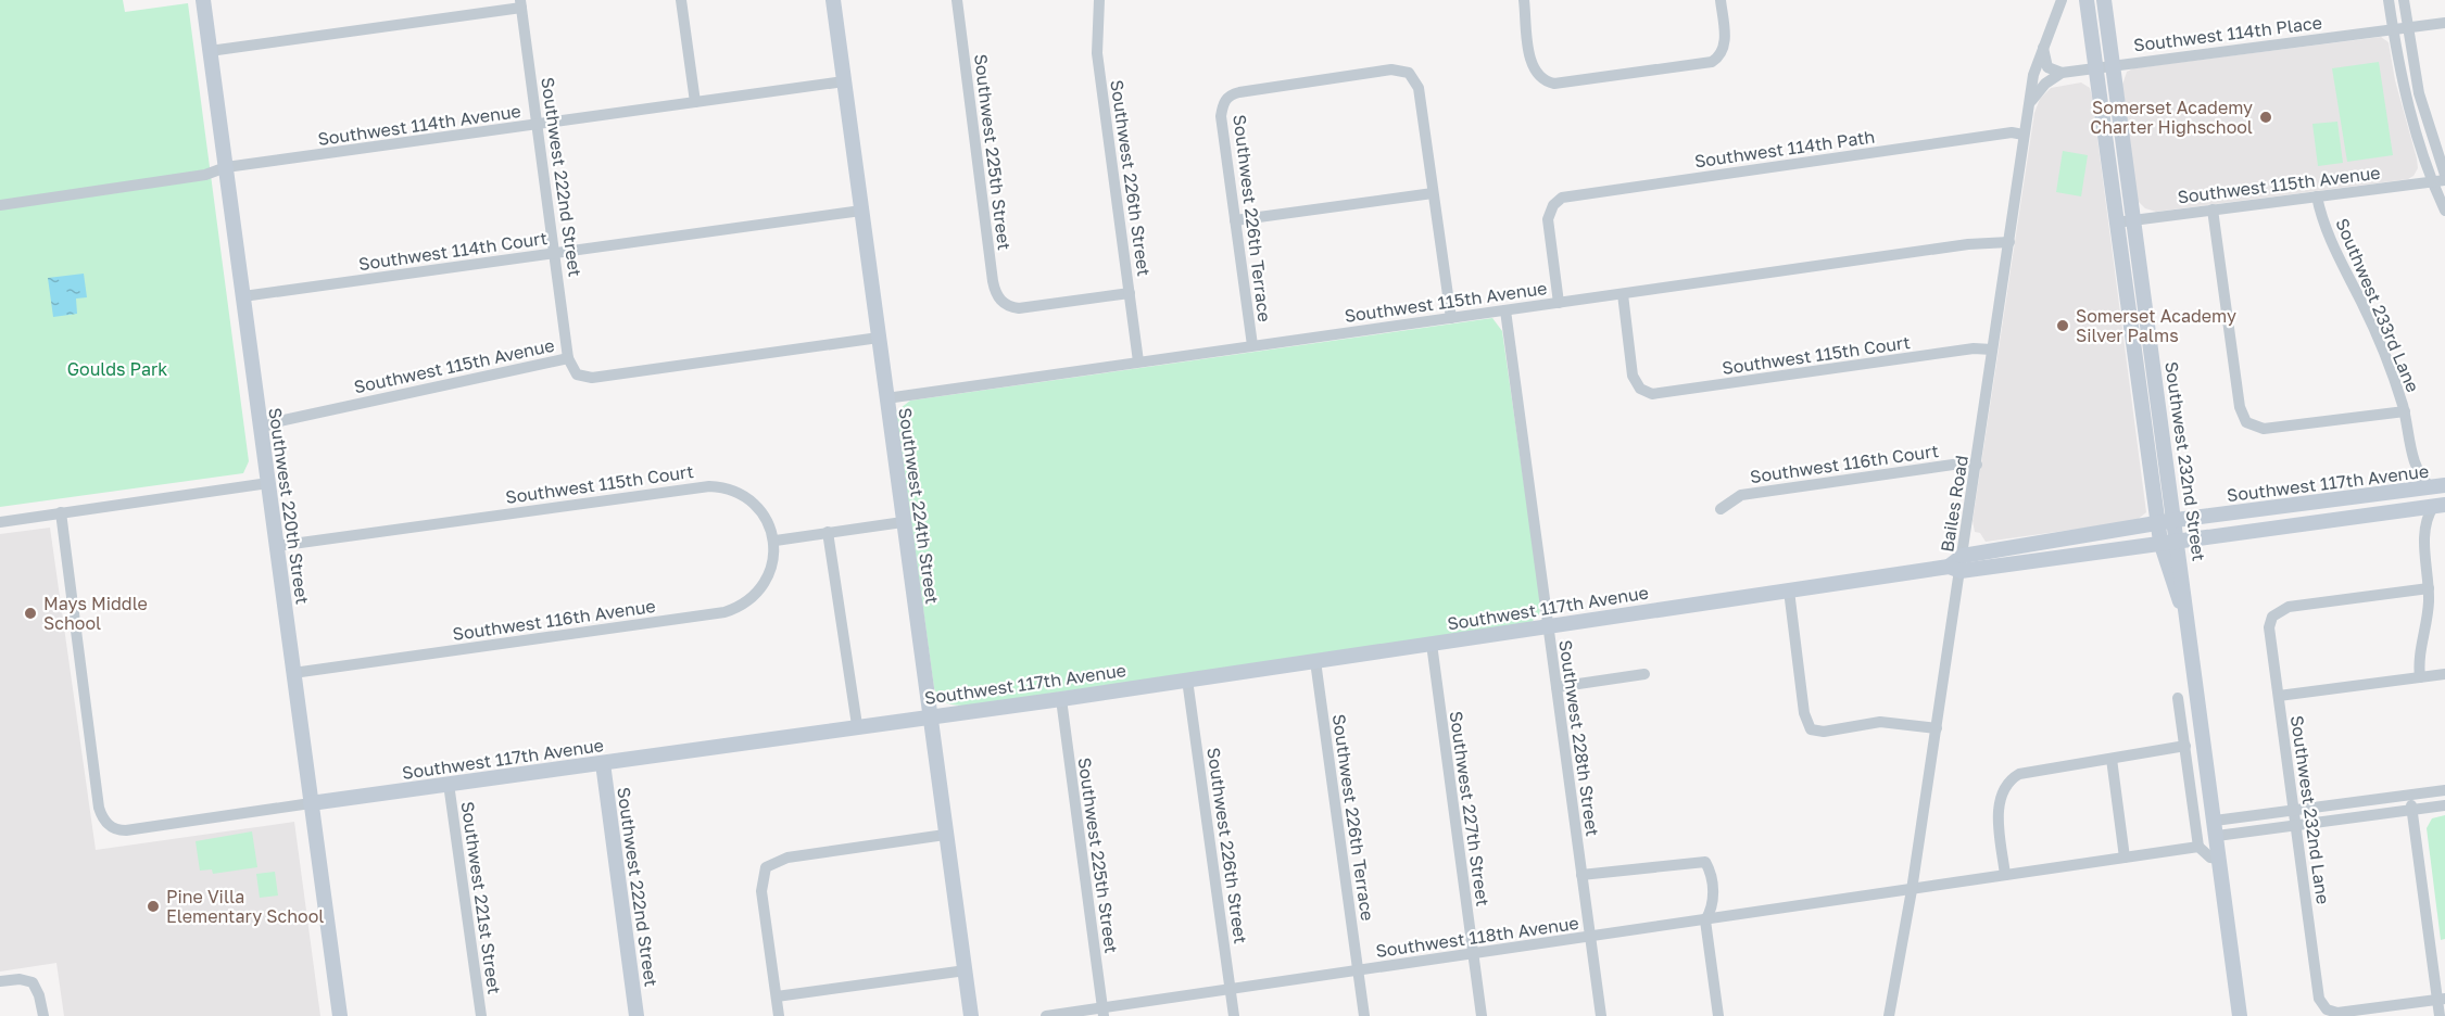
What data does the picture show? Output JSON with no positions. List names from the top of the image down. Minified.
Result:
{"streets":{"street":["Southwest 114th Place","Southwest 114th Avenue","Southwest 114th Path","Southwest 225th Street","Southwest 222nd Street","Southwest 226th Street","Southwest 115th Avenue","Southwest 226th Terrace","Southwest 114th Court","Southwest 233rd Lane","Southwest 115th Court","Southwest 232nd Street","Southwest 116th Court","Southwest 117th Avenue","Bailes Road","Southwest 220th Street","Southwest 224th Street","Southwest 116th Avenue","Southwest 228th Street","Southwest 227th Street","Southwest 232nd Lane","Southwest 221st Street","Southwest 118th Avenue"]},"crossings":[["Southwest 114th Place","Southwest 232nd Street"],["Southwest 114th Avenue","Southwest 222nd Street"],["Southwest 114th Avenue","Southwest 220th Street"],["Southwest 114th Avenue","Southwest 224th Street"],["Southwest 114th Path","Southwest 115th Avenue"],["Southwest 114th Path","Bailes Road"],["Southwest 225th Street","Southwest 226th Street"],["Southwest 225th Street","Southwest 117th Avenue"],["Southwest 225th Street","Southwest 118th Avenue"],["Southwest 222nd Street","Southwest 115th Avenue"],["Southwest 222nd Street","Southwest 114th Court"],["Southwest 222nd Street","Southwest 117th Avenue"],["Southwest 226th Street","Southwest 115th Avenue"],["Southwest 226th Street","Southwest 117th Avenue"],["Southwest 226th Street","Southwest 118th Avenue"],["Southwest 115th Avenue","Southwest 226th Terrace"],["Southwest 115th Avenue","Southwest 233rd Lane"],["Southwest 115th Avenue","Southwest 115th Court"],["Southwest 115th Avenue","Southwest 232nd Street"],["Southwest 115th Avenue","Bailes Road"],["Southwest 115th Avenue","Southwest 220th Street"],["Southwest 115th Avenue","Southwest 224th Street"],["Southwest 115th Avenue","Southwest 228th Street"],["Southwest 226th Terrace","Southwest 117th Avenue"],["Southwest 226th Terrace","Southwest 118th Avenue"],["Southwest 114th Court","Southwest 220th Street"],["Southwest 114th Court","Southwest 224th Street"],["Southwest 233rd Lane","Southwest 117th Avenue"],["Southwest 115th Court","Bailes Road"],["Southwest 115th Court","Southwest 220th Street"],["Southwest 115th Court","Southwest 116th Avenue"],["Southwest 232nd Street","Southwest 117th Avenue"],["Southwest 116th Court","Bailes Road"],["Southwest 117th Avenue","Bailes Road"],["Southwest 117th Avenue","Southwest 220th Street"],["Southwest 117th Avenue","Southwest 224th Street"],["Southwest 117th Avenue","Southwest 228th Street"],["Southwest 117th Avenue","Southwest 227th Street"],["Southwest 117th Avenue","Southwest 221st Street"],["Bailes Road","Southwest 118th Avenue"],["Southwest 220th Street","Southwest 116th Avenue"],["Southwest 228th Street","Southwest 118th Avenue"],["Southwest 227th Street","Southwest 118th Avenue"]],"parks":["Goulds Park"],"places":["Somerset Academy Charter Highschool","Somerset Academy Silver Palms","Mays Middle School","Pine Villa Elementary School"]}
